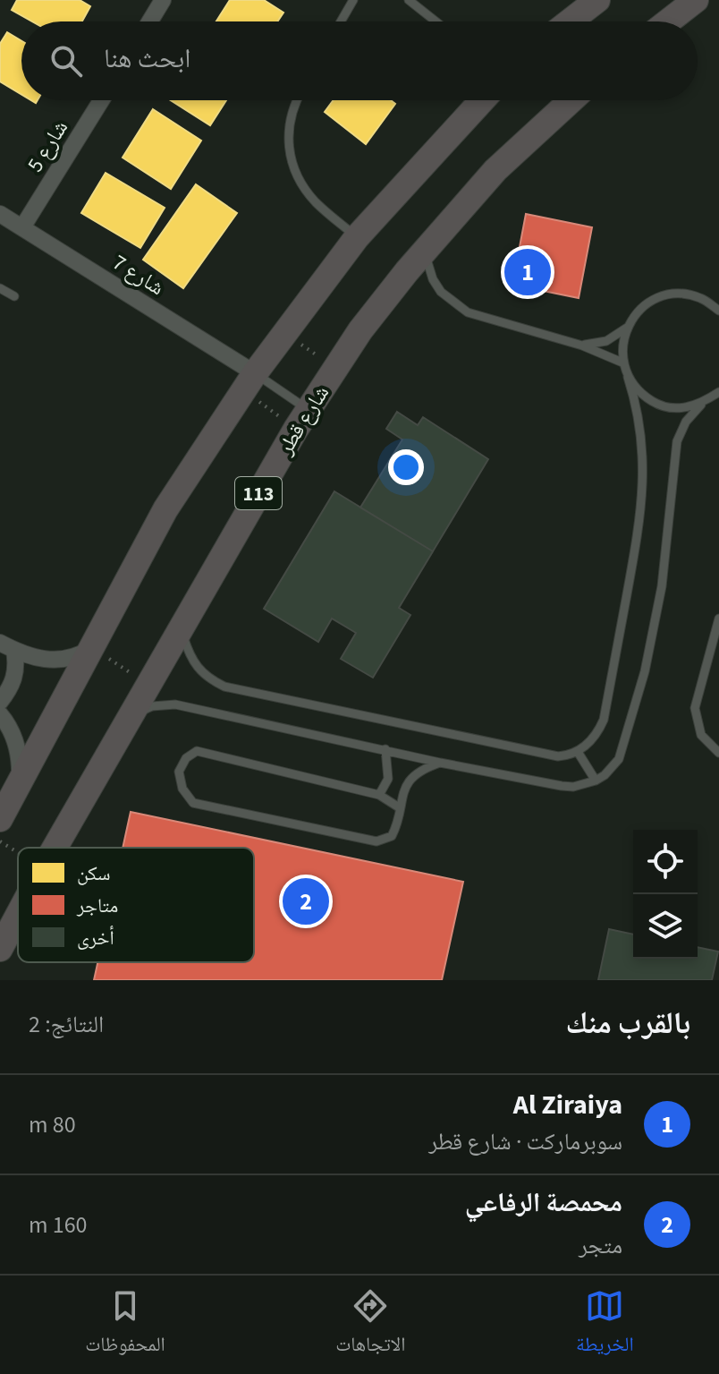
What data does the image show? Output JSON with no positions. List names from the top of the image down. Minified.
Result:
{"streets":{"main road":["شارع قطر","113"],"street":["شارع 5","شارع 7"]},"crossings":[["شارع 5","شارع 7"]],"legend":["سكن","متاجر","أخرى"],"page":{"search":"ابحث هنا","pins":["1","2"],"heading":["بالقرب منك","النتائج: 2"],"list":[{"mark":"1","name":"Al Ziraiya","note":"سوبرماركت · شارع قطر","value":"80 m"},{"mark":"2","name":"محمصة الرفاعي","note":"متجر","value":"160 m"}],"nav":["الخريطة","الاتجاهات","المحفوظات"]}}
